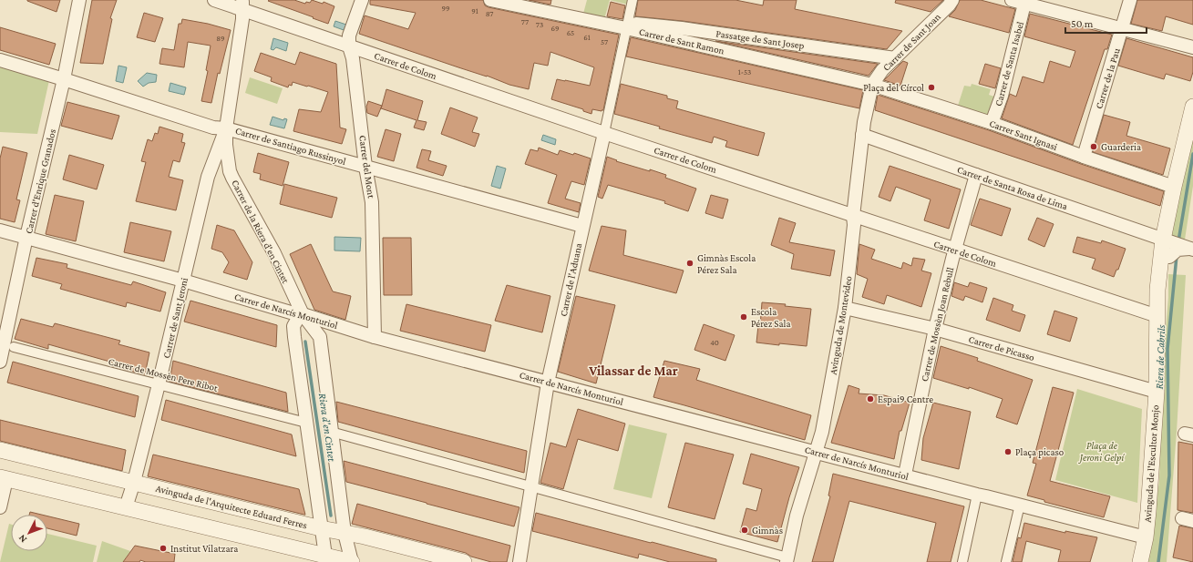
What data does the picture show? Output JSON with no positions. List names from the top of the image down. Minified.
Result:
{"streets":{"street":["Passatge de Sant Josep","Carrer de Sant Ramon","Carrer de Sant Joan","Carrer de Santa Isabel","Carrer de Colom","Carrer de la Pau","Carrer Sant Ignasi","Carrer de Santiago Russinyol","Carrer del Mont","Carrer d'Enrique Granados","Carrer de Santa Rosa de Lima","Carrer de la Riera d'en Cintet","Carrer de l'Aduana","Carrer de Narcís Monturiol","Carrer de Sant Jeroni","Carrer de Mossèn Joan Rebull","Avinguda de Montevideo","Carrer de Picasso","Carrer de Mossèn Pere Ribot","Avinguda de l'Escultor Monjo","Avinguda de l'Arquitecte Eduard Ferres"]},"crossings":[["Passatge de Sant Josep","Carrer de Sant Ramon"],["Passatge de Sant Josep","Carrer de Sant Joan"],["Passatge de Sant Josep","Carrer de l'Aduana"],["Carrer de Sant Ramon","Carrer de Sant Joan"],["Carrer de Sant Ramon","Carrer Sant Ignasi"],["Carrer de Sant Ramon","Carrer de l'Aduana"],["Carrer de Sant Ramon","Avinguda de Montevideo"],["Carrer de Sant Joan","Carrer Sant Ignasi"],["Carrer de Sant Joan","Avinguda de Montevideo"],["Carrer de Santa Isabel","Carrer Sant Ignasi"],["Carrer de Colom","Carrer del Mont"],["Carrer de Colom","Carrer de la Riera d'en Cintet"],["Carrer de Colom","Carrer de l'Aduana"],["Carrer de Colom","Carrer de Mossèn Joan Rebull"],["Carrer de Colom","Avinguda de Montevideo"],["Carrer de Colom","Avinguda de l'Escultor Monjo"],["Carrer de la Pau","Carrer Sant Ignasi"],["Carrer Sant Ignasi","Avinguda de Montevideo"],["Carrer Sant Ignasi","Avinguda de l'Escultor Monjo"],["Carrer de Santiago Russinyol","Carrer del Mont"],["Carrer de Santiago Russinyol","Carrer d'Enrique Granados"],["Carrer de Santiago Russinyol","Carrer de la Riera d'en Cintet"],["Carrer de Santiago Russinyol","Carrer de l'Aduana"],["Carrer de Santiago Russinyol","Carrer de Sant Jeroni"],["Carrer del Mont","Carrer de Narcís Monturiol"],["Carrer d'Enrique Granados","Carrer de Narcís Monturiol"],["Carrer de Santa Rosa de Lima","Carrer de Mossèn Joan Rebull"],["Carrer de Santa Rosa de Lima","Avinguda de Montevideo"],["Carrer de Santa Rosa de Lima","Avinguda de l'Escultor Monjo"],["Carrer de la Riera d'en Cintet","Carrer de Narcís Monturiol"],["Carrer de la Riera d'en Cintet","Carrer de Sant Jeroni"],["Carrer de la Riera d'en Cintet","Avinguda de l'Arquitecte Eduard Ferres"],["Carrer de l'Aduana","Carrer de Narcís Monturiol"],["Carrer de Narcís Monturiol","Carrer de Sant Jeroni"],["Carrer de Narcís Monturiol","Carrer de Mossèn Joan Rebull"],["Carrer de Narcís Monturiol","Avinguda de Montevideo"],["Carrer de Narcís Monturiol","Avinguda de l'Escultor Monjo"],["Carrer de Sant Jeroni","Carrer de Mossèn Pere Ribot"],["Carrer de Sant Jeroni","Avinguda de l'Arquitecte Eduard Ferres"],["Carrer de Mossèn Joan Rebull","Carrer de Picasso"],["Avinguda de Montevideo","Carrer de Picasso"],["Carrer de Picasso","Avinguda de l'Escultor Monjo"]],"districts":["Vilassar de Mar"],"water":["Riera de Cabrils","Riera d'en Cintet"],"parks":["Plaça de Jeroni Gelpí"],"places":["Plaça del Círcol","Guarderia","Gimnàs Escola Pérez Sala","Escola Pérez Sala","Espai9 Centre","Plaça picaso","Gimnàs","Institut Vilatzara"],"house_numbers":["99","91","87","77","73","69","65","61","89","57","1-53","40"],"scale_bar":"50 m","north":"bottom left"}
